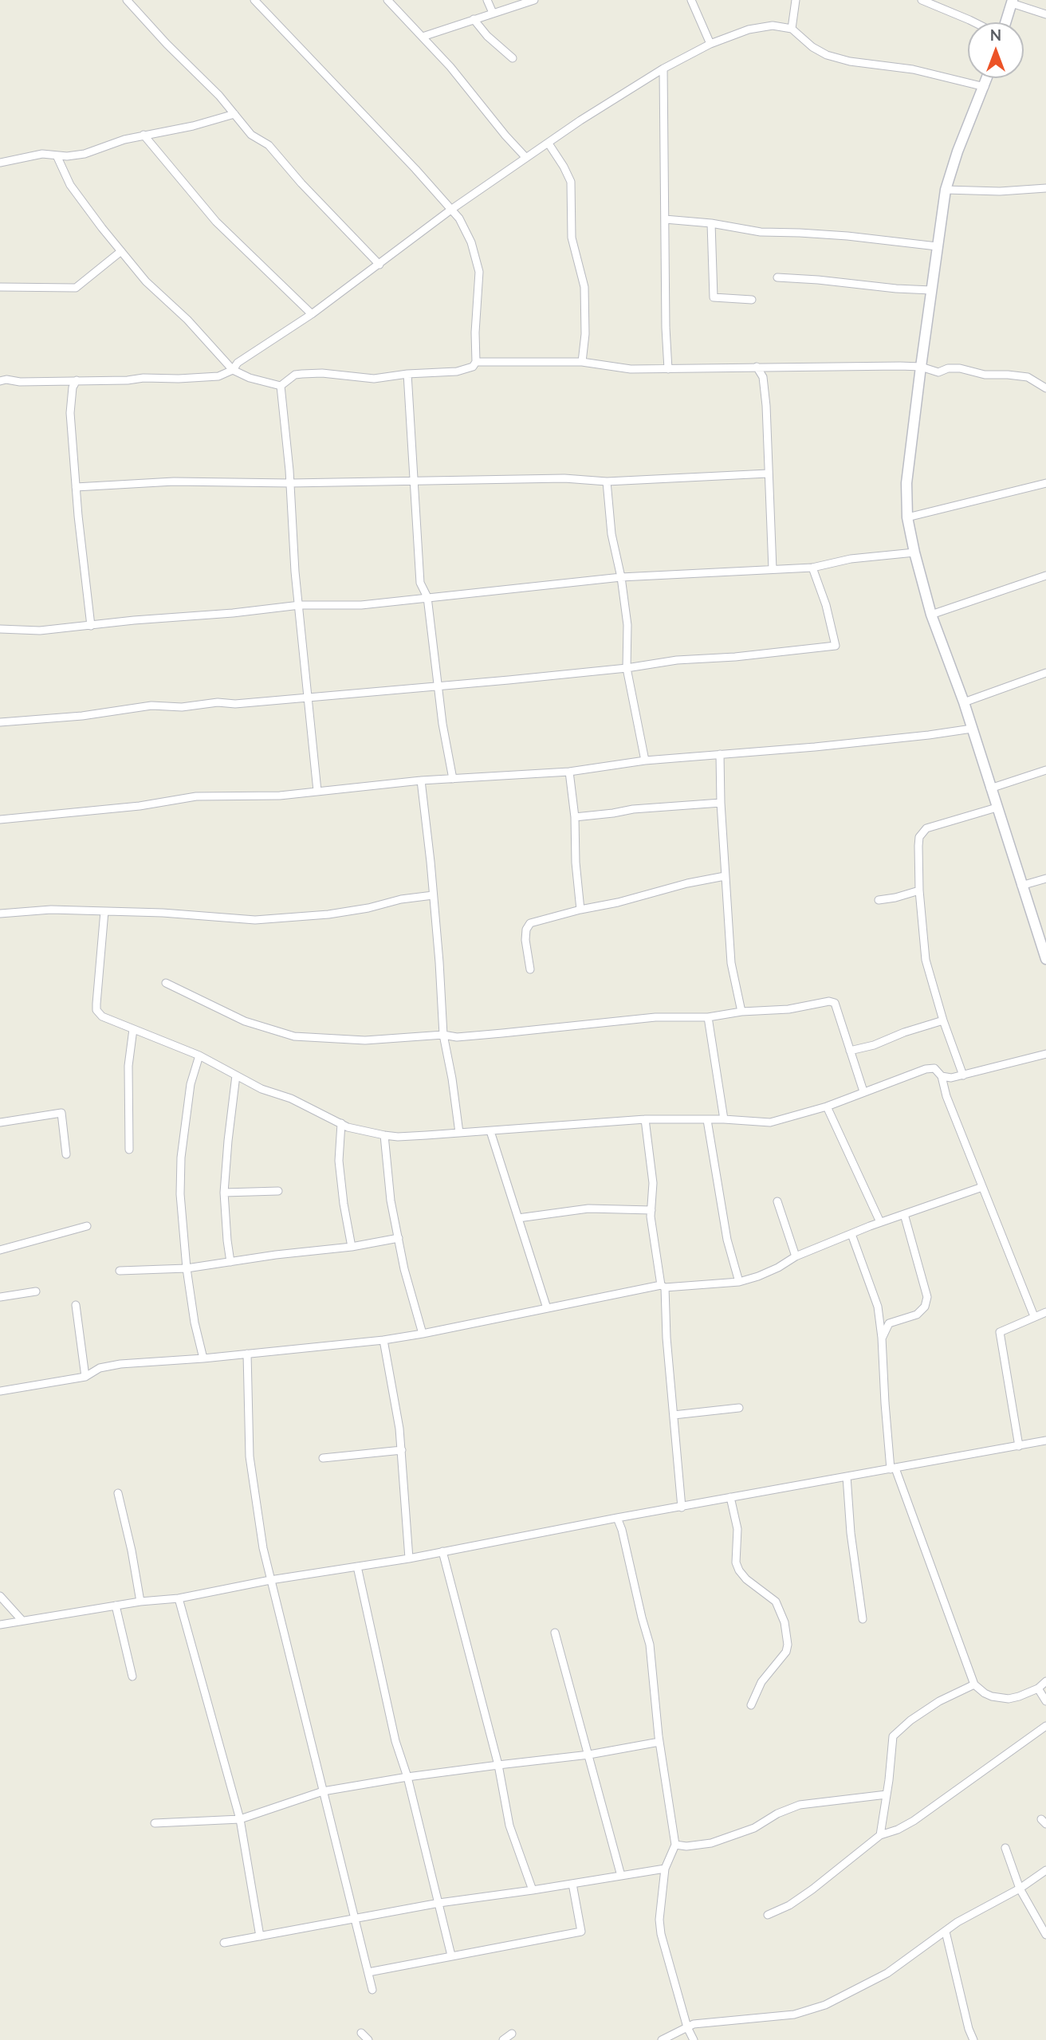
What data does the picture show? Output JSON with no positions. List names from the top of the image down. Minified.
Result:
{"north":"top"}
